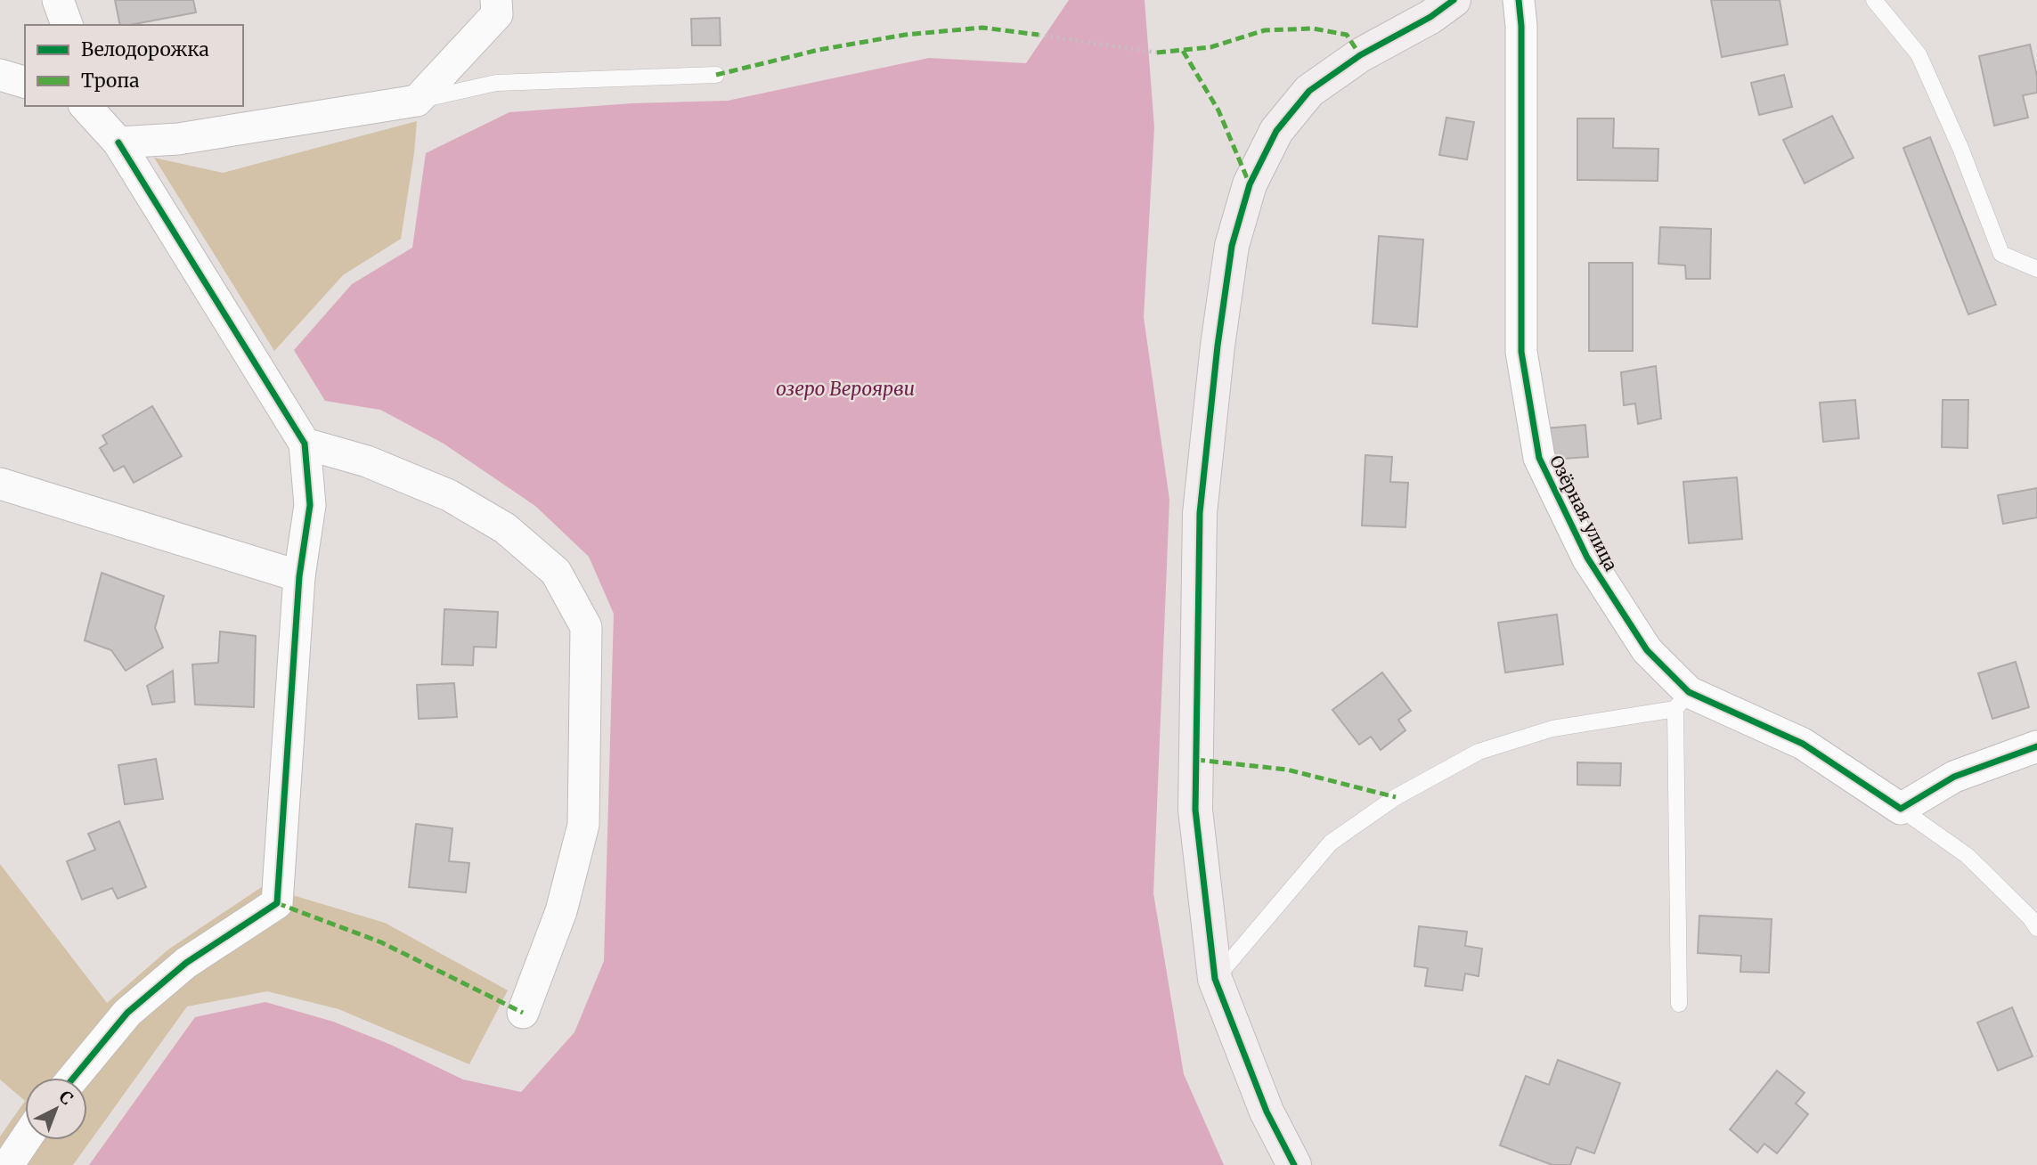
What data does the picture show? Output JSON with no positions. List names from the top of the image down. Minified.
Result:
{"streets":{"street":["Озёрная улица"]},"water":["озеро Вероярви"],"legend":["Велодорожка","Тропа"],"north":"top right"}
